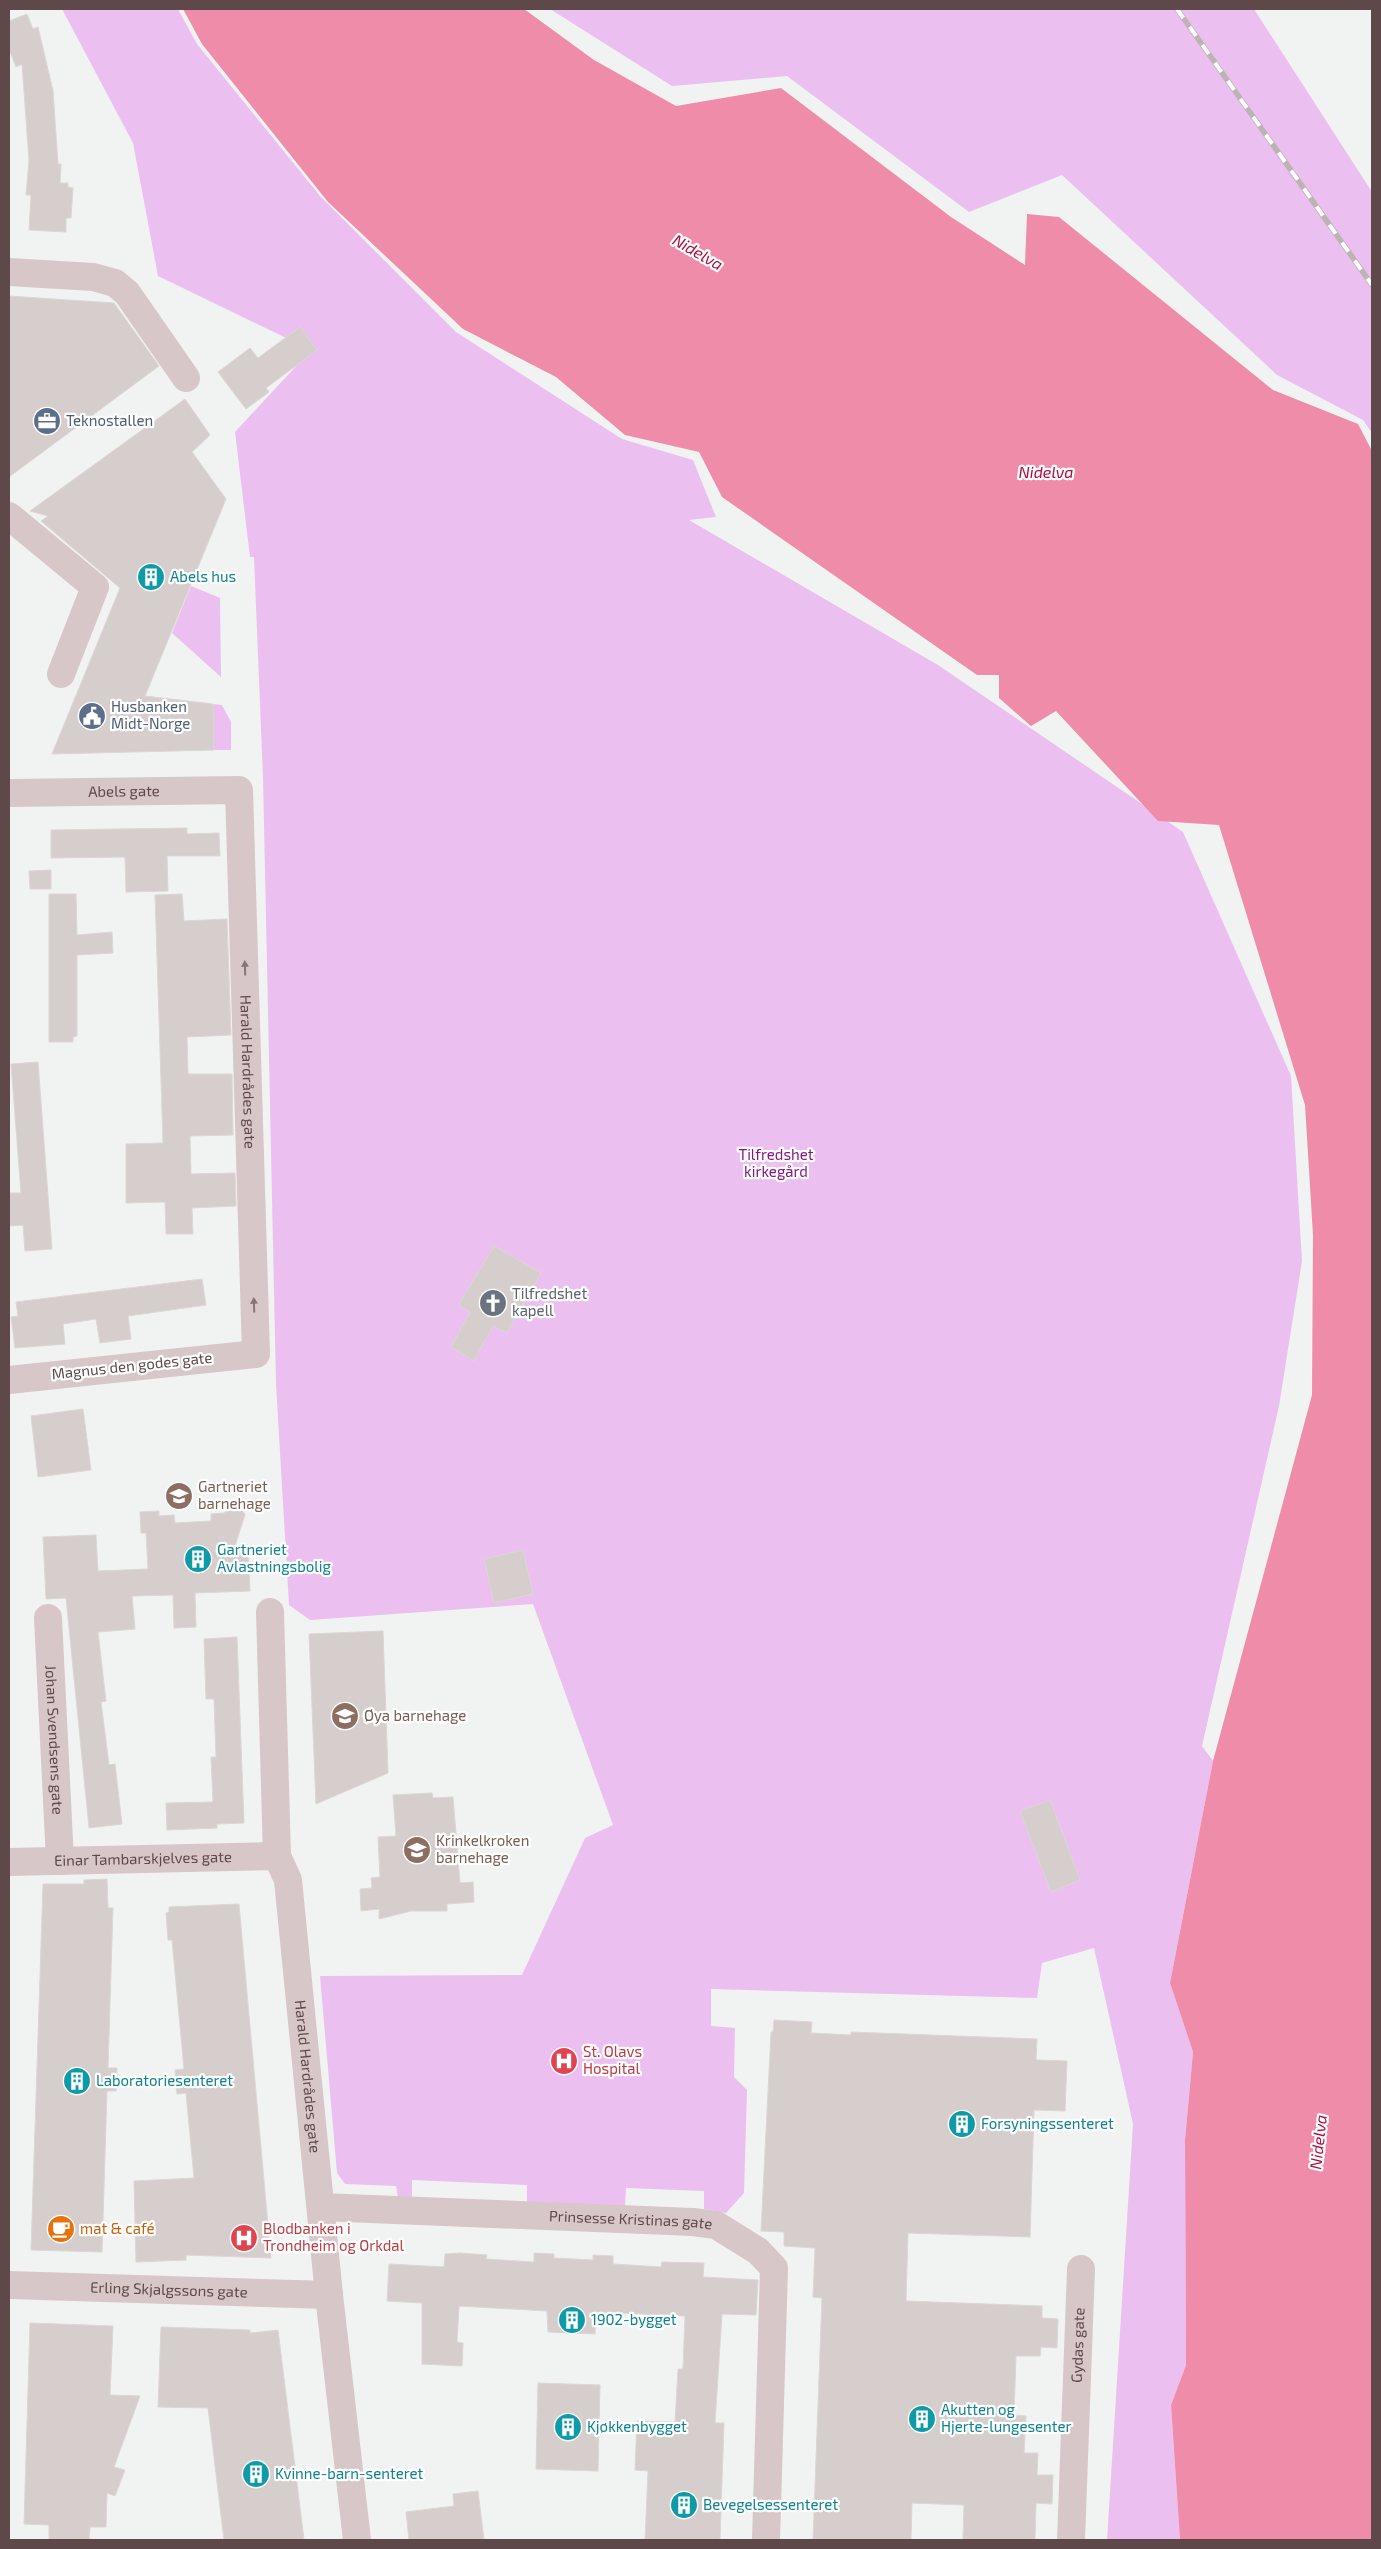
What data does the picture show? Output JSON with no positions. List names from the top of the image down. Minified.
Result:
{"streets":{"street":["Abels gate","Harald Hardrådes gate","Magnus den godes gate","Johan Svendsens gate","Einar Tambarskjelves gate","Prinsesse Kristinas gate","Erling Skjalgssons gate","Gydas gate"]},"crossings":[["Abels gate","Harald Hardrådes gate"],["Harald Hardrådes gate","Magnus den godes gate"],["Harald Hardrådes gate","Einar Tambarskjelves gate"],["Harald Hardrådes gate","Prinsesse Kristinas gate"],["Harald Hardrådes gate","Erling Skjalgssons gate"],["Johan Svendsens gate","Einar Tambarskjelves gate"]],"one_way":["Harald Hardrådes gate"],"water":["Nidelva"],"parks":["Tilfredshet kirkegård"],"places":{"office":["Teknostallen"],"building":["Abels hus","Gartneriet Avlastningsbolig","Laboratoriesenteret","Forsyningssenteret","1902-bygget","Akutten og Hjerte-lungesenter","Kjøkkenbygget","Kvinne-barn-senteret","Bevegelsessenteret"],"public building":["Husbanken Midt-Norge"],"church":["Tilfredshet kapell"],"school or university":["Gartneriet barnehage","Øya barnehage","Krinkelkroken barnehage"],"hospital":["St. Olavs Hospital","Blodbanken i Trondheim og Orkdal"],"cafe":["mat & café"]}}
